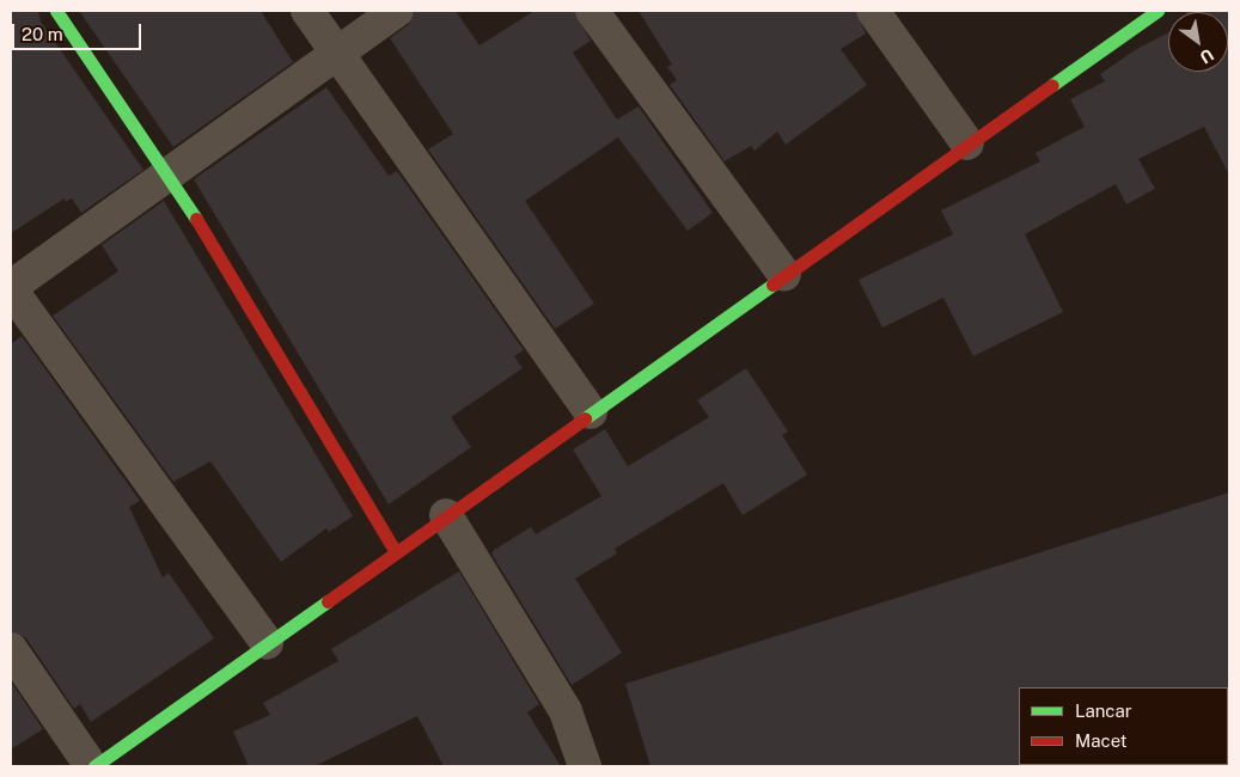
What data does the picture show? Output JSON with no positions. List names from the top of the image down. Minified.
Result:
{"legend":["Lancar","Macet"],"scale_bar":"20 m","north":"bottom right"}
